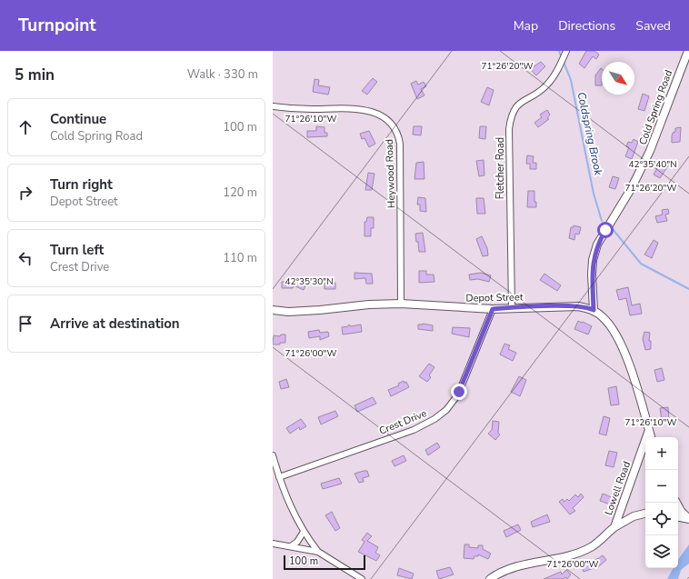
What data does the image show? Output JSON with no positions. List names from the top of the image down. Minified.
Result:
{"streets":{"street":["Cold Spring Road","Fletcher Road","Heywood Road","Depot Street","Crest Drive","Lowell Road"]},"crossings":[["Cold Spring Road","Depot Street"],["Fletcher Road","Depot Street"],["Heywood Road","Depot Street"],["Depot Street","Crest Drive"],["Depot Street","Lowell Road"]],"water":["Coldspring Brook"],"scale_bar":"100 m","north":"bottom right","page":{"header":"Turnpoint","nav":["Map","Directions","Saved"],"heading":["5 min","Walk · 330 m"],"list":[["Continue","Cold Spring Road","100 m"],["Turn right","Depot Street","120 m"],["Turn left","Crest Drive","110 m"],"Arrive at destination"],"map_buttons":["+","−"],"scale":"100 m"},"coordinates":["71°26'20\"W","71°26'10\"W","42°35'40\"N","42°35'30\"N","71°26'00\"W"]}
